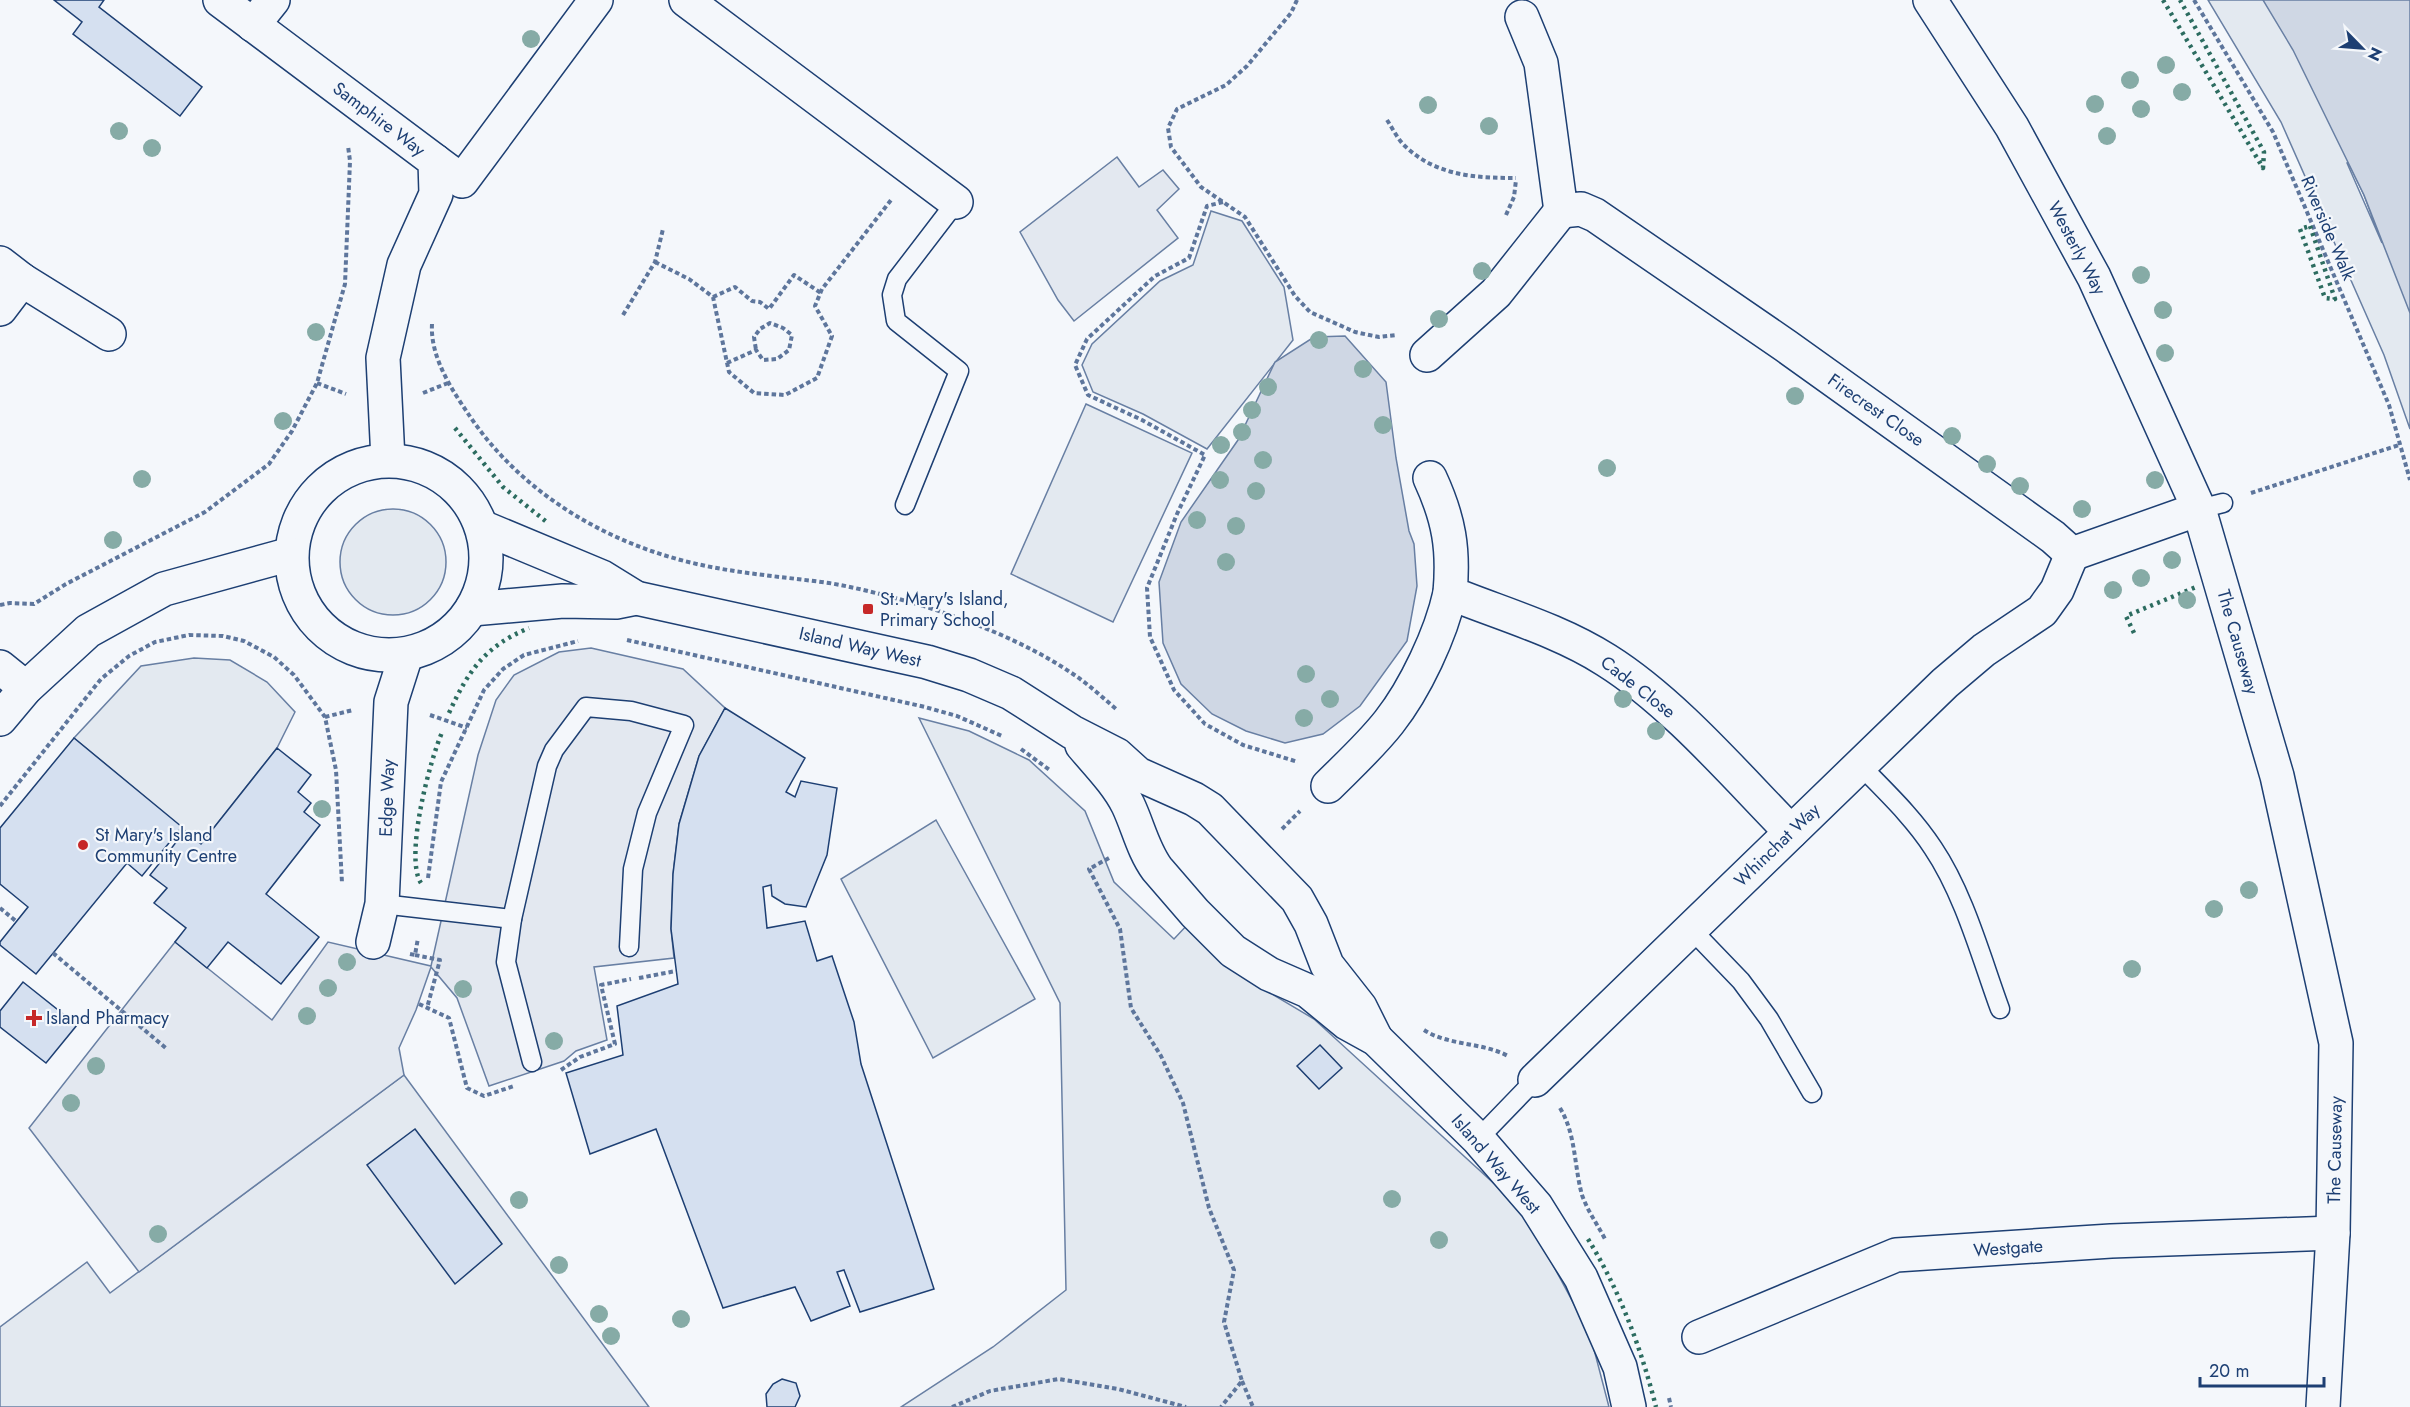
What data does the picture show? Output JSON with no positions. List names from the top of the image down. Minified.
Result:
{"streets":{"street":["Samphire Way","Westerly Way","Firecrest Close","The Causeway","Island Way West","Cade Close","Edge Way","Whinchat Way","Westgate"],"path":["Riverside Walk"]},"crossings":[["Samphire Way","Island Way West"],["Samphire Way","Edge Way"],["Westerly Way","The Causeway"],["Firecrest Close","Whinchat Way"],["The Causeway","Westgate"],["Island Way West","Edge Way"],["Island Way West","Whinchat Way"],["Cade Close","Whinchat Way"]],"places":{"transit":["St. Mary's Island, Primary School"],"other":["St Mary's Island Community Centre"],"health":["Island Pharmacy"]},"scale_bar":"20 m","north":"bottom right"}
